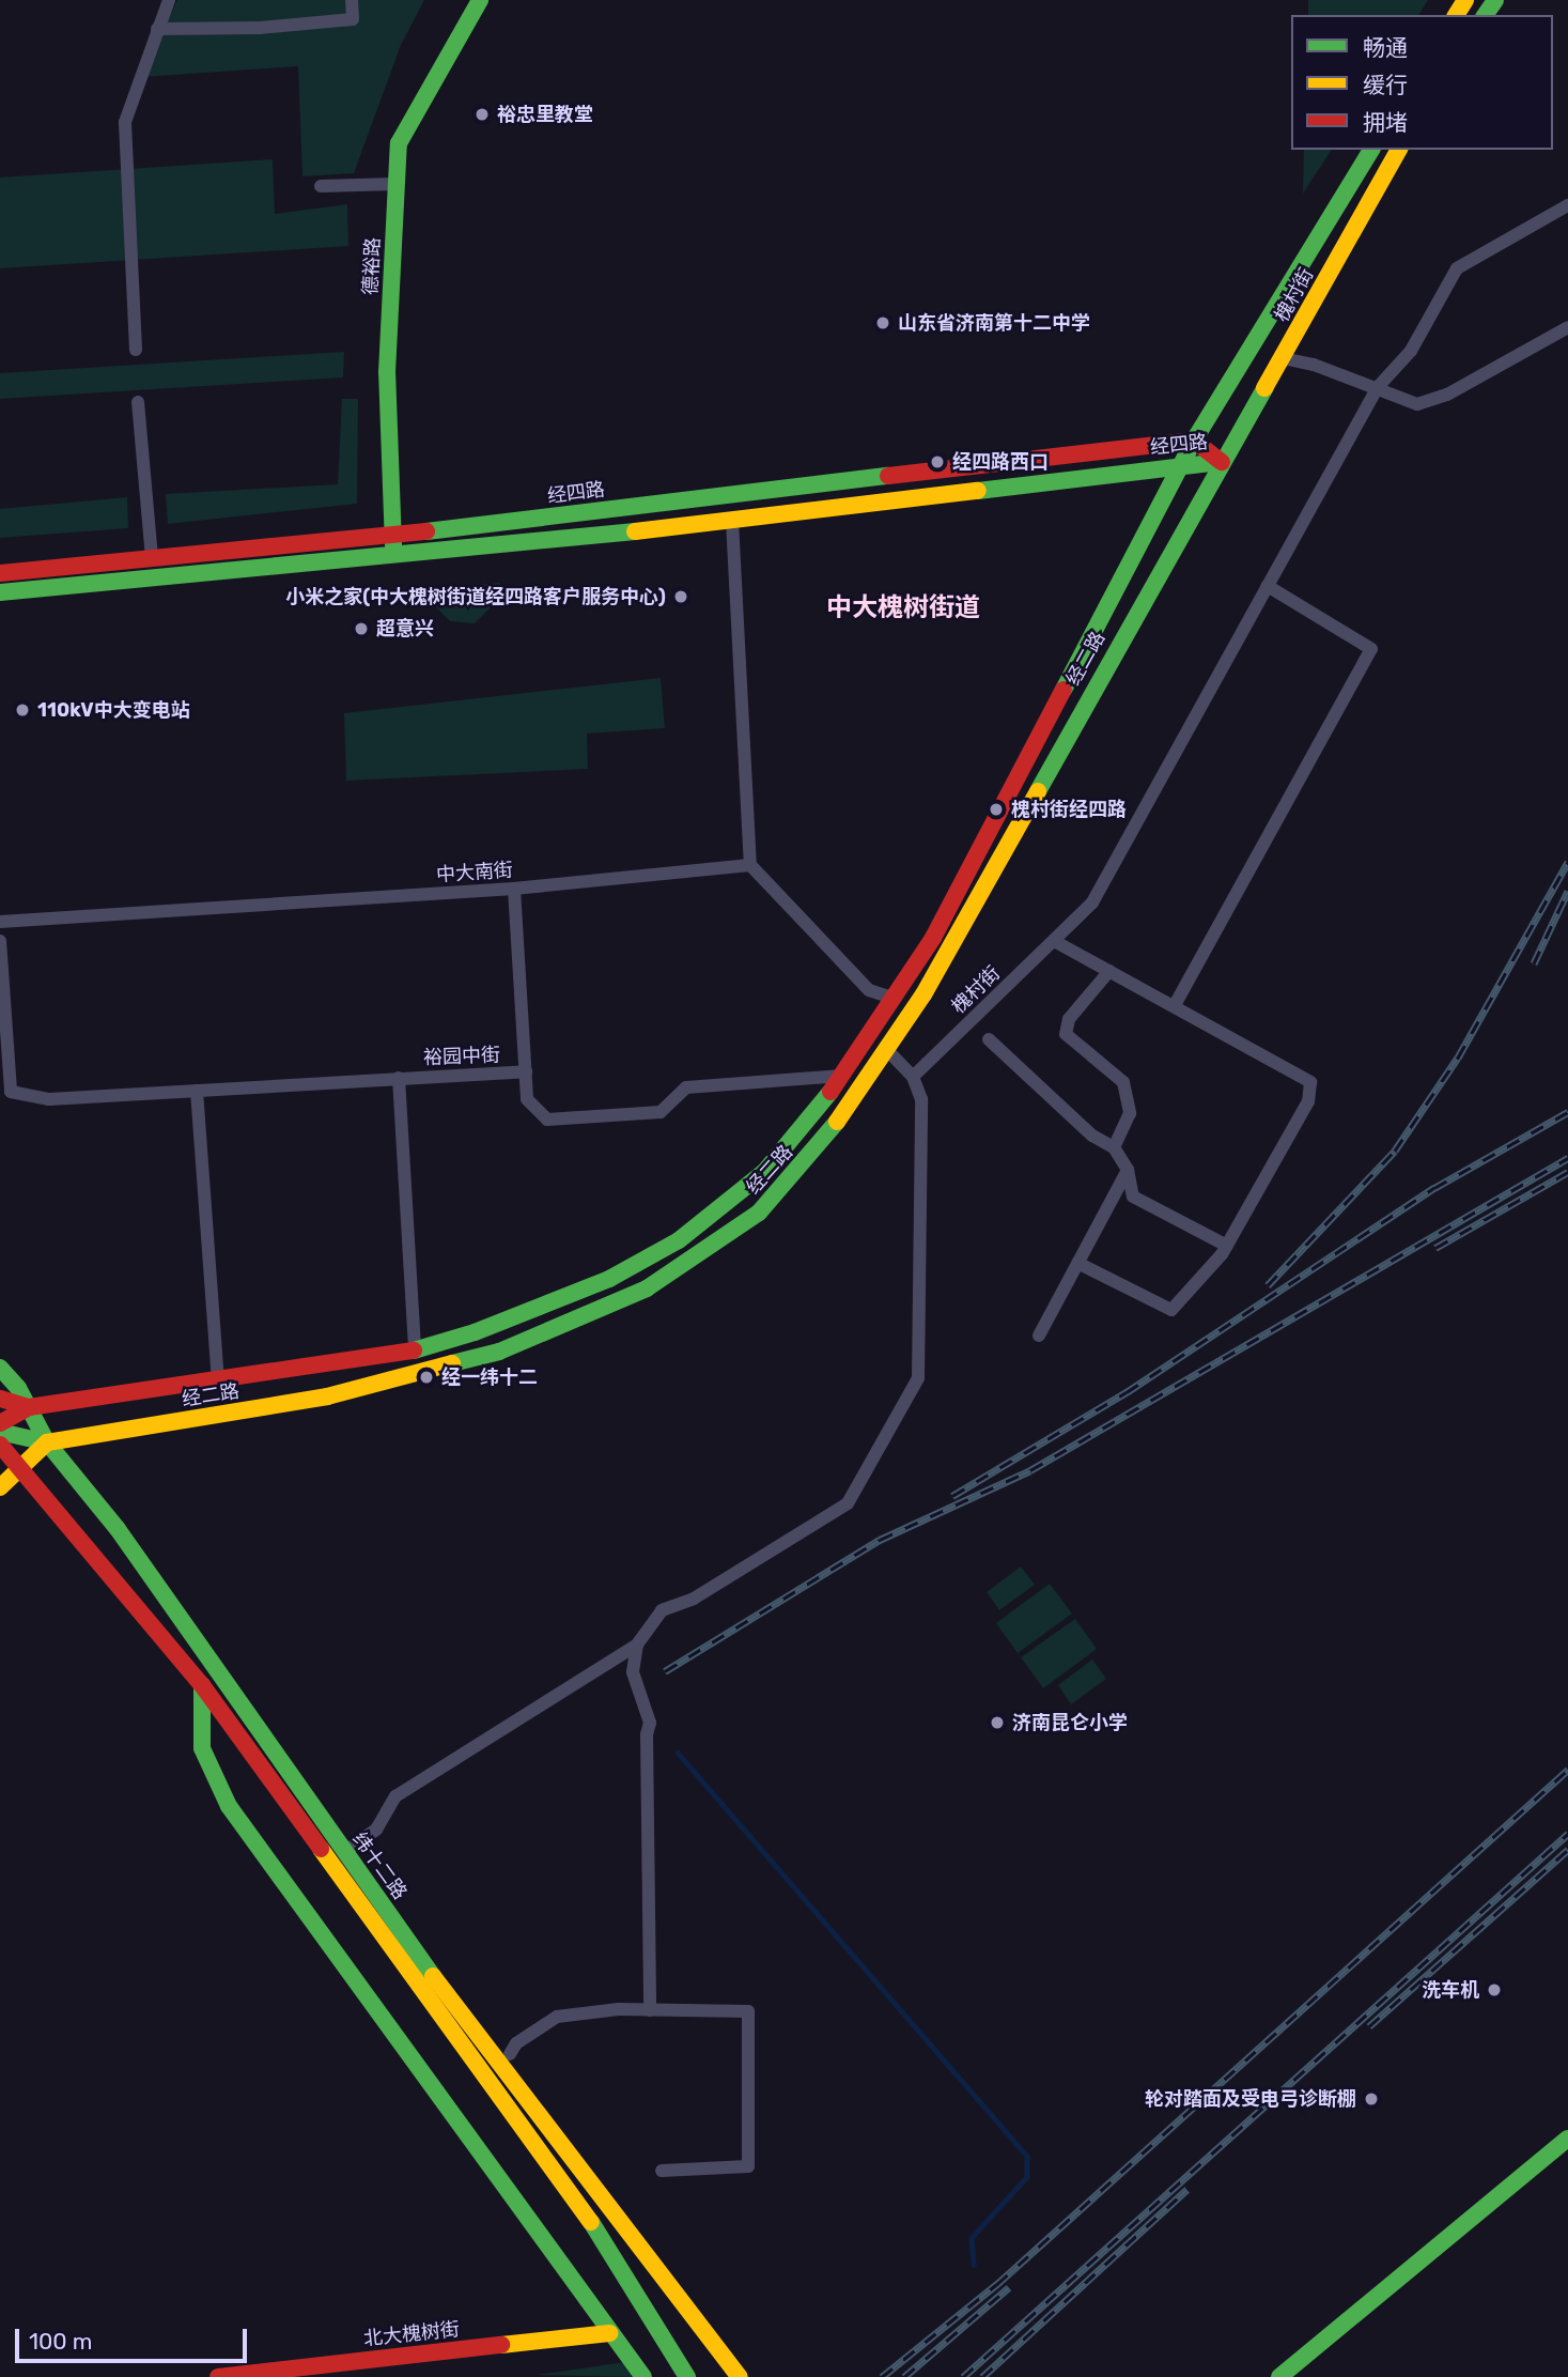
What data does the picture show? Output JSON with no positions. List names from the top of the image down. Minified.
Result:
{"streets":{"main road":["德裕路","槐村街","经四路","经二路","纬十二路","北大槐树街"],"street":["中大南街","裕园中街"]},"crossings":[["德裕路","经四路"],["槐村街","经四路"],["槐村街","经二路"],["经四路","经二路"],["经二路","裕园中街"],["经二路","纬十二路"],["中大南街","裕园中街"]],"districts":["中大槐树街道"],"places":["裕忠里教堂","山东省济南第十二中学","经四路西口","小米之家(中大槐树街道经四路客户服务中心)","超意兴","110kV中大变电站","槐村街经四路","经一纬十二","济南昆仑小学","洗车机","轮对踏面及受电弓诊断棚"],"legend":["畅通","缓行","拥堵"],"scale_bar":"100 m"}
